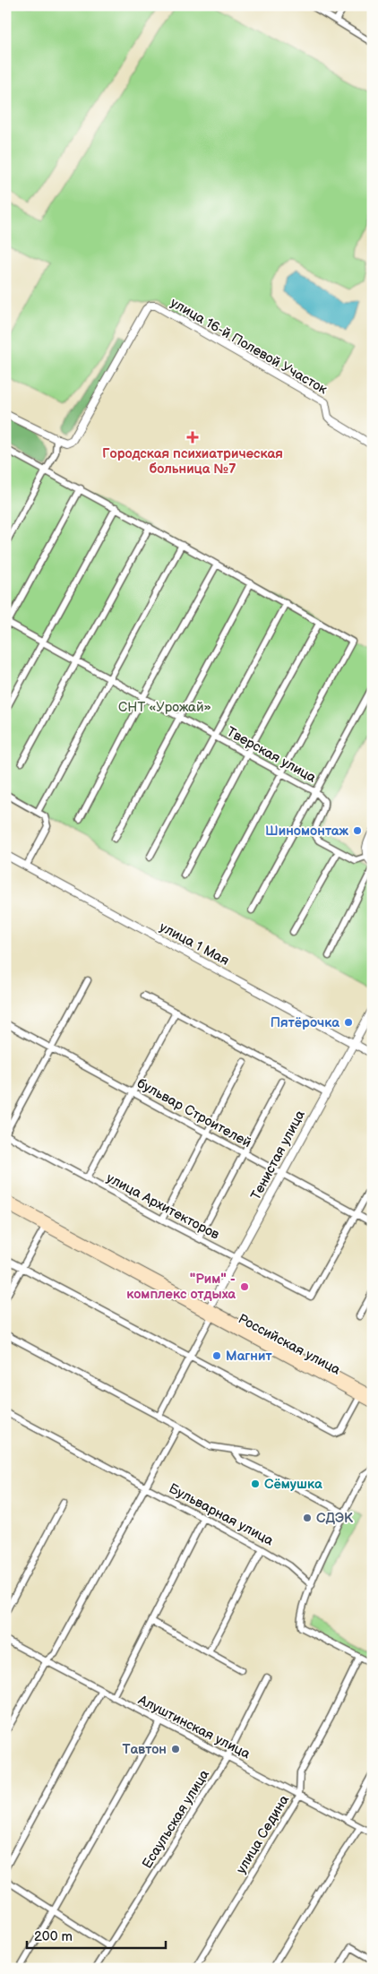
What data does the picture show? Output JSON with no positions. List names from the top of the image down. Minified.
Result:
{"streets":{"main road":["Российская улица"],"street":["улица 16-й Полевой Участок","Тверская улица","улица 1 Мая","бульвар Строителей","Тенистая улица","улица Архитекторов","Бульварная улица","Алуштинская улица","Есаульская улица","улица Седина"]},"crossings":[["улица 1 Мая","Тенистая улица"],["бульвар Строителей","Тенистая улица"],["бульвар Строителей","улица Архитекторов"],["Тенистая улица","улица Архитекторов"],["Тенистая улица","Российская улица"],["Алуштинская улица","Есаульская улица"],["Алуштинская улица","улица Седина"]],"parks":["СНТ «Урожай»"],"places":{"health":["Городская психиатрическая больница №7"],"other":["Шиномонтаж","Пятёрочка","\"Рим\" - комплекс отдыха","Магнит","Сёмушка","СДЭК","Тавтон"]},"scale_bar":"200 m"}
